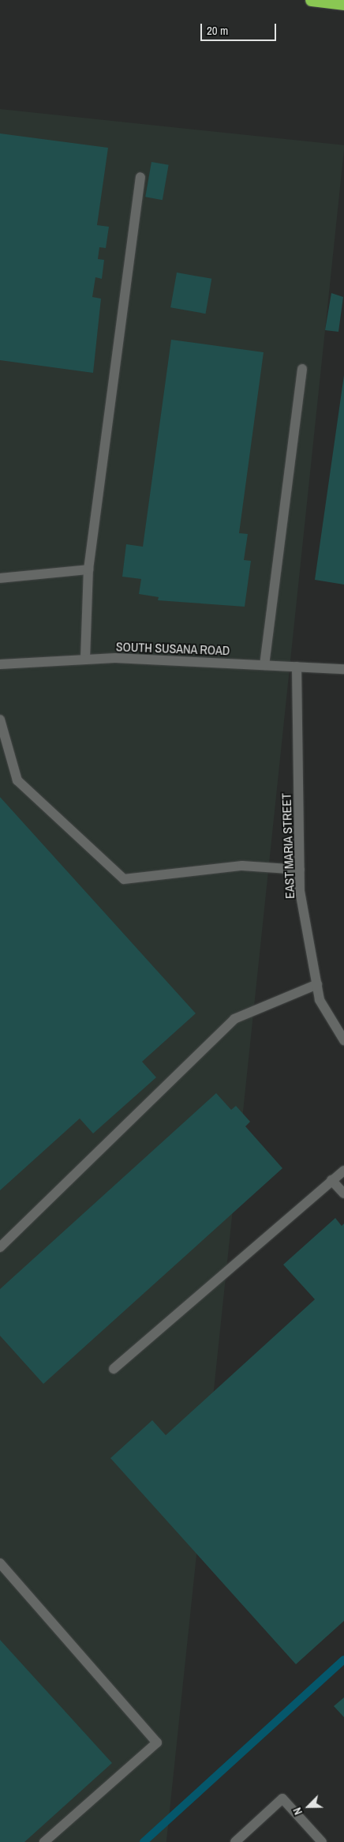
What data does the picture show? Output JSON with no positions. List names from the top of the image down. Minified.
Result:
{"streets":{"street":["SOUTH SUSANA ROAD","EAST MARIA STREET"]},"crossings":[["SOUTH SUSANA ROAD","EAST MARIA STREET"]],"scale_bar":"20 m","north":"bottom left"}
